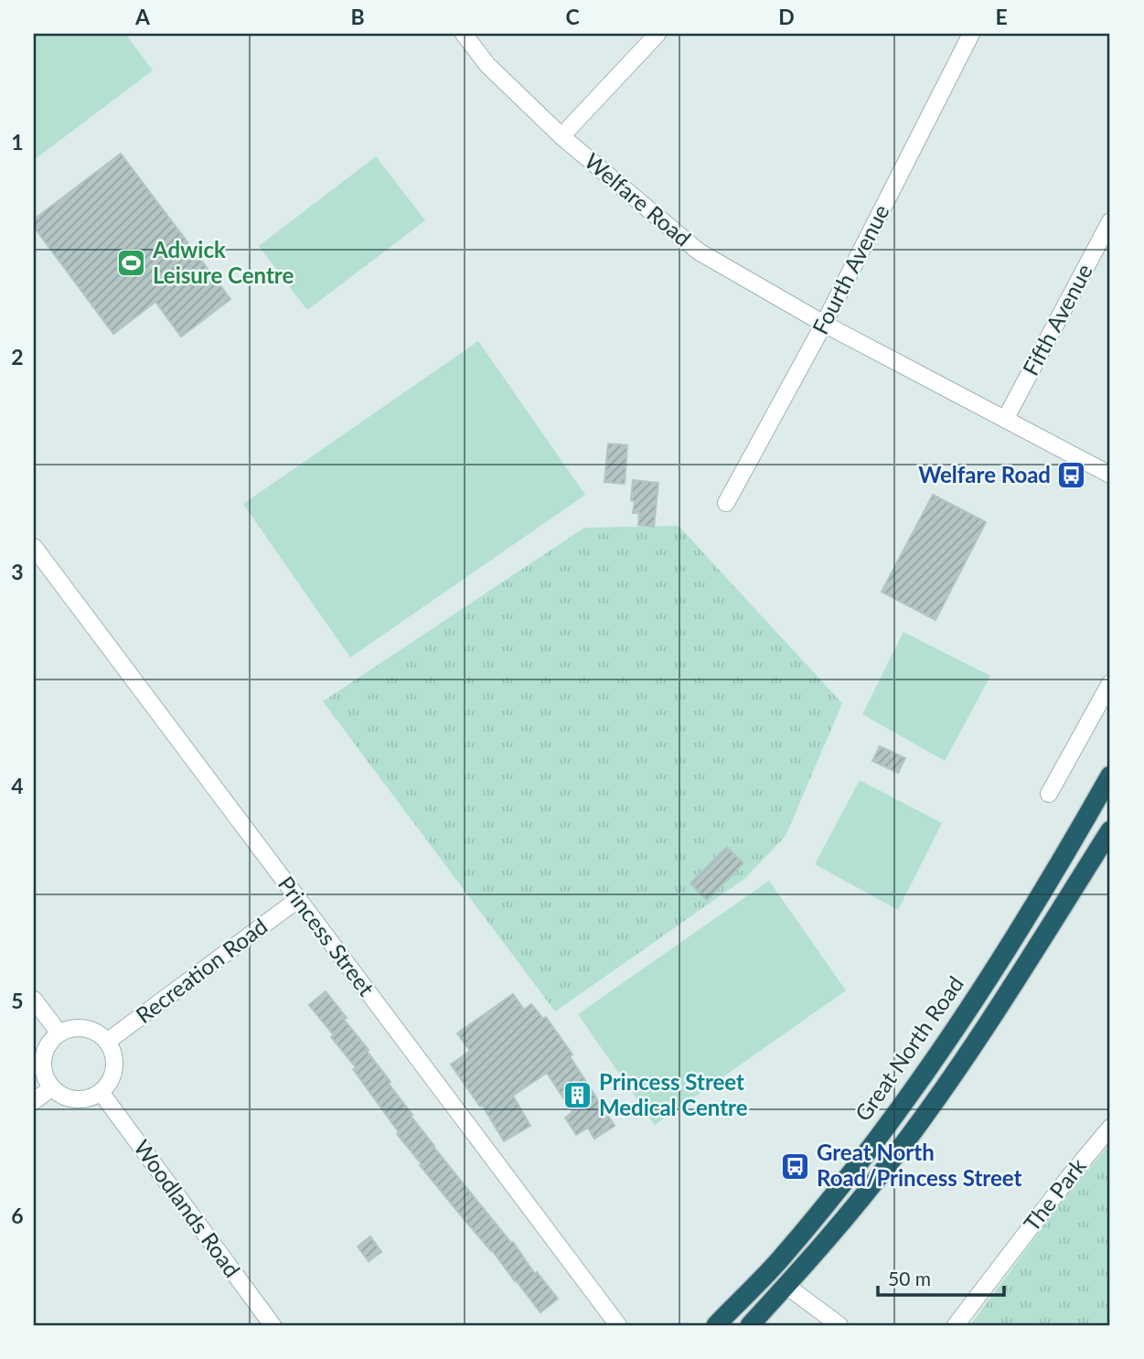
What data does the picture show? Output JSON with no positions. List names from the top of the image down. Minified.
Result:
{"streets":{"highway":["Great North Road"],"street":["Welfare Road","Fourth Avenue","Fifth Avenue","Princess Street","Recreation Road","The Park","Woodlands Road"]},"crossings":[["Welfare Road","Fourth Avenue"],["Welfare Road","Fifth Avenue"],["Princess Street","Recreation Road"],["Recreation Road","Woodlands Road"]],"places":{"sports":["Adwick Leisure Centre"],"bus stop":["Welfare Road","Great North Road/Princess Street"],"building":["Princess Street Medical Centre"]},"scale_bar":"50 m","grid":{"columns":["A","B","C","D","E"],"rows":["1","2","3","4","5","6"]}}
